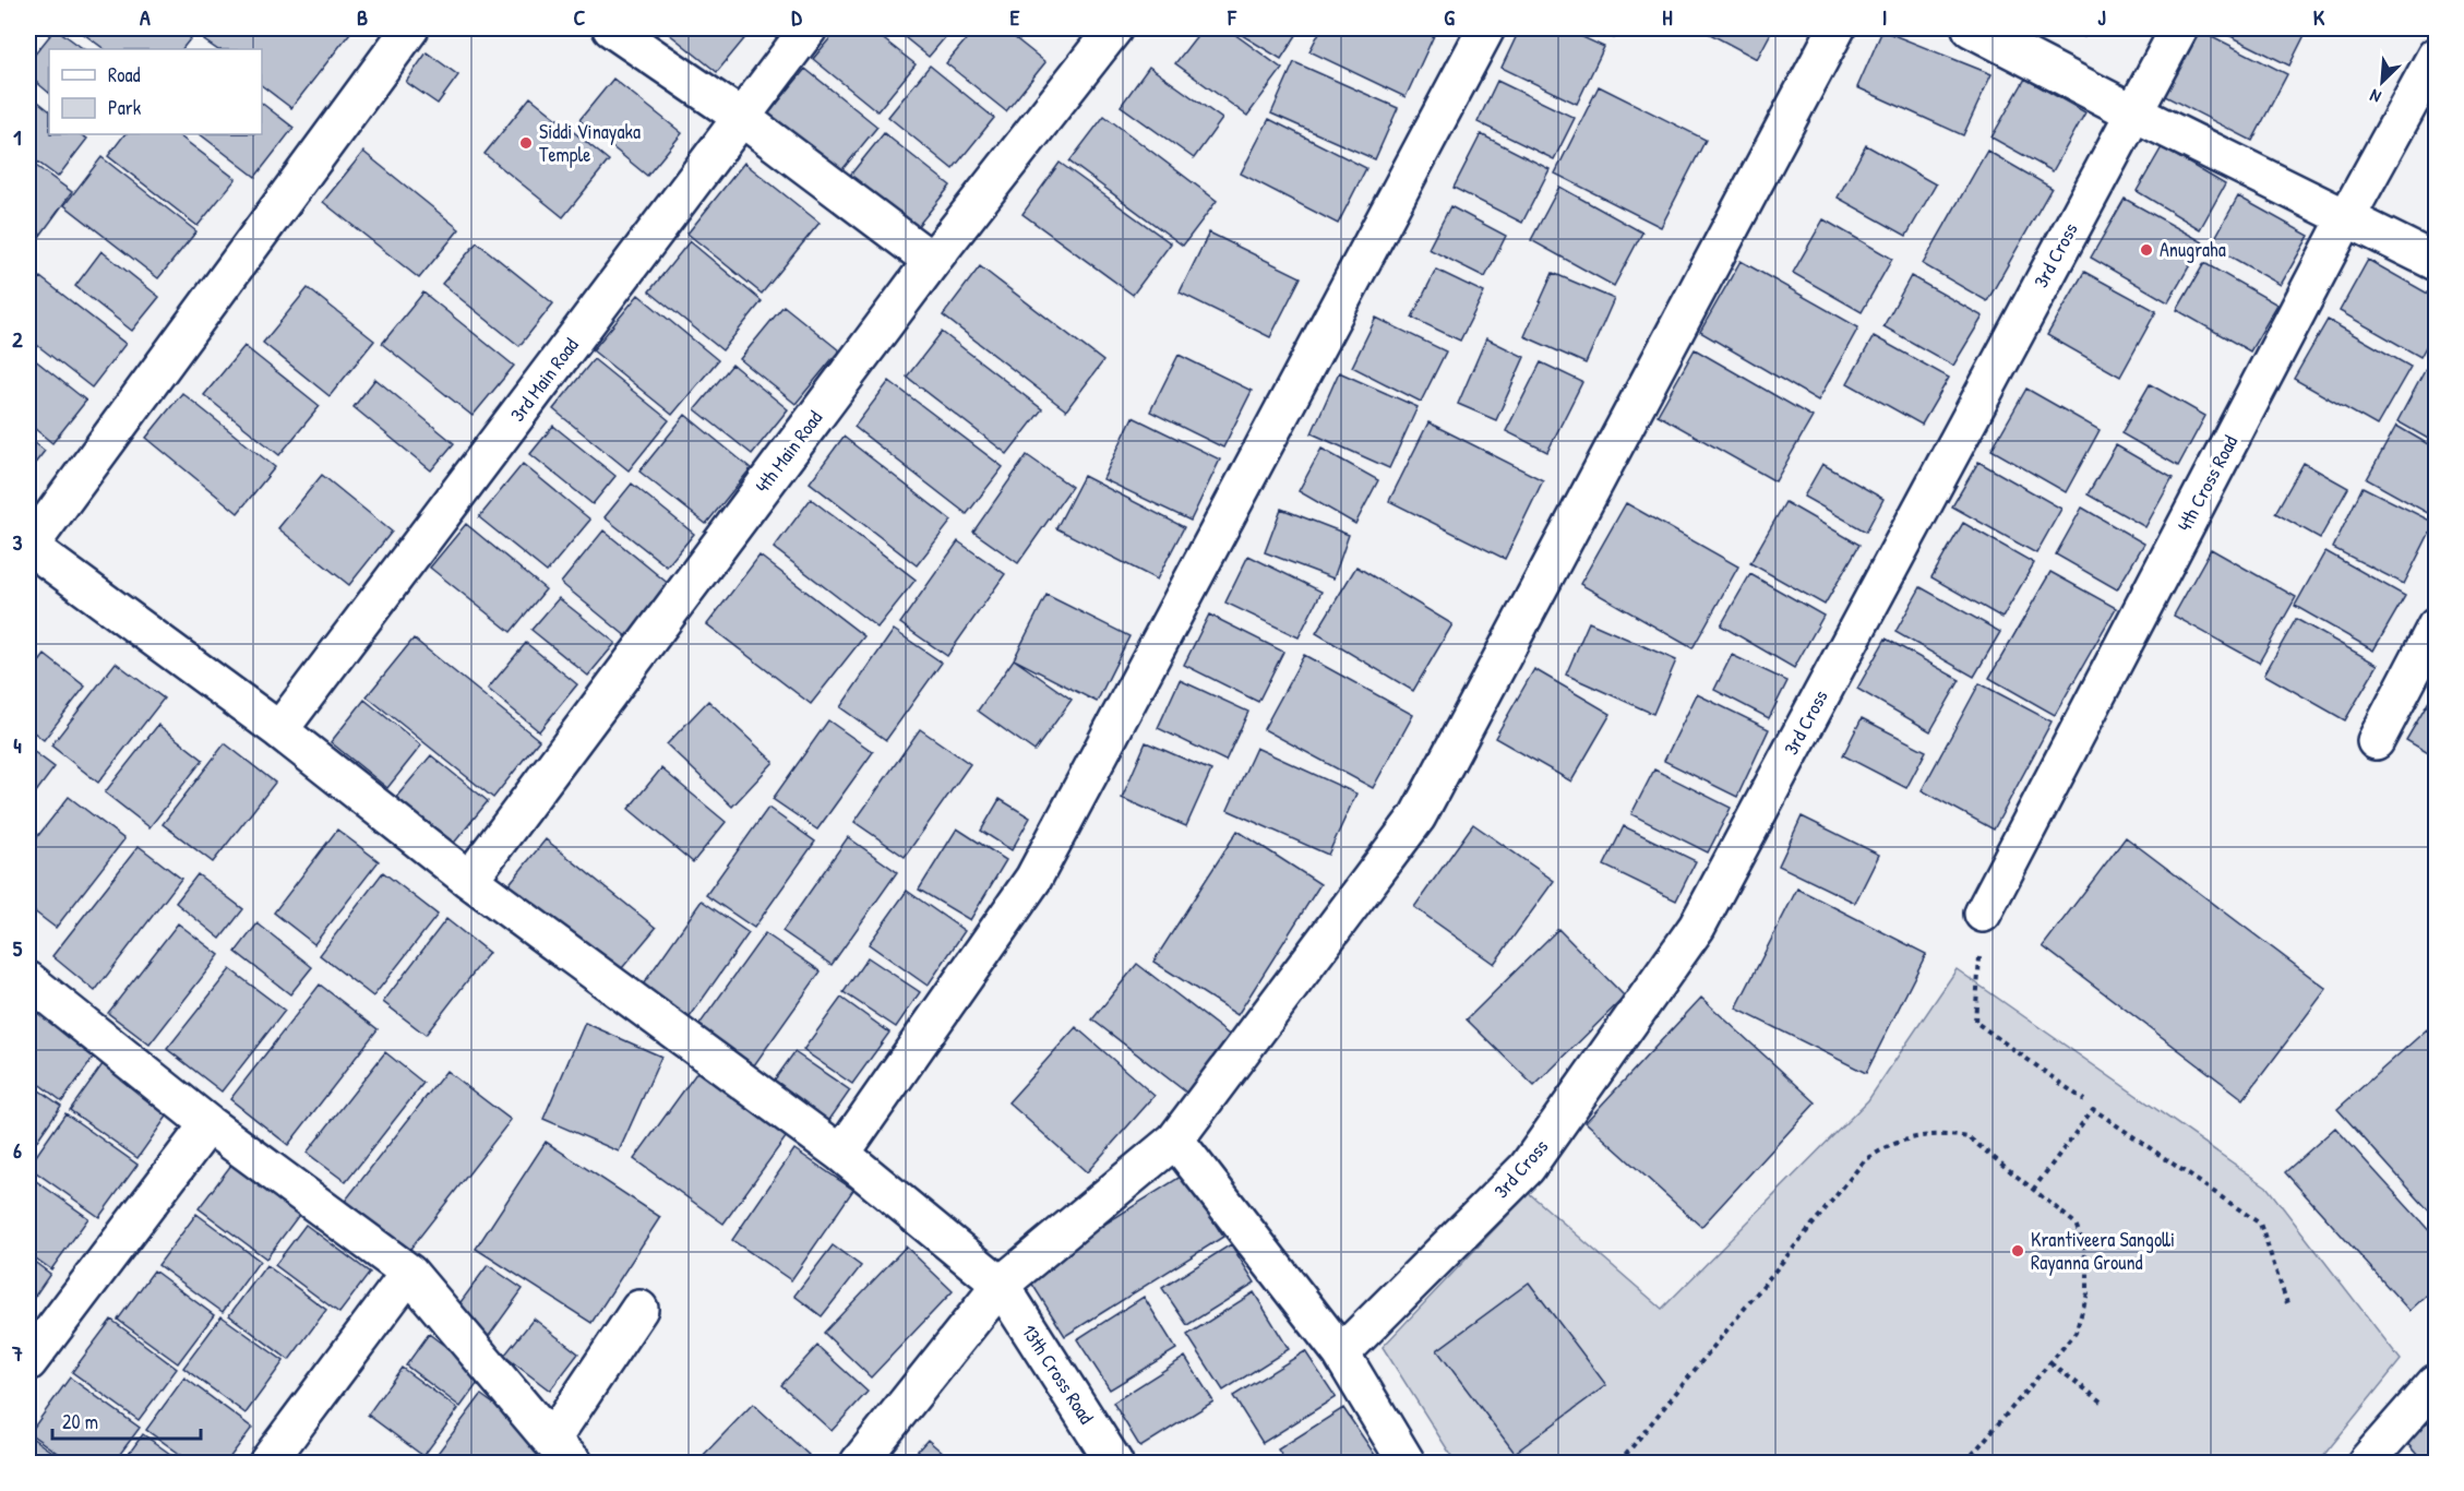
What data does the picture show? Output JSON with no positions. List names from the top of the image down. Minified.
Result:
{"streets":{"street":["3rd Cross","3rd Main Road","4th Main Road","4th Cross Road","13th Cross Road"]},"crossings":[["3rd Main Road","13th Cross Road"],["4th Main Road","13th Cross Road"]],"places":["Siddi Vinayaka Temple","Anugraha","Krantiveera Sangolli Rayanna Ground"],"legend":["Road","Park"],"scale_bar":"20 m","north":"bottom left","grid":{"columns":["A","B","C","D","E","F","G","H","I","J","K"],"rows":["1","2","3","4","5","6","7"]}}
